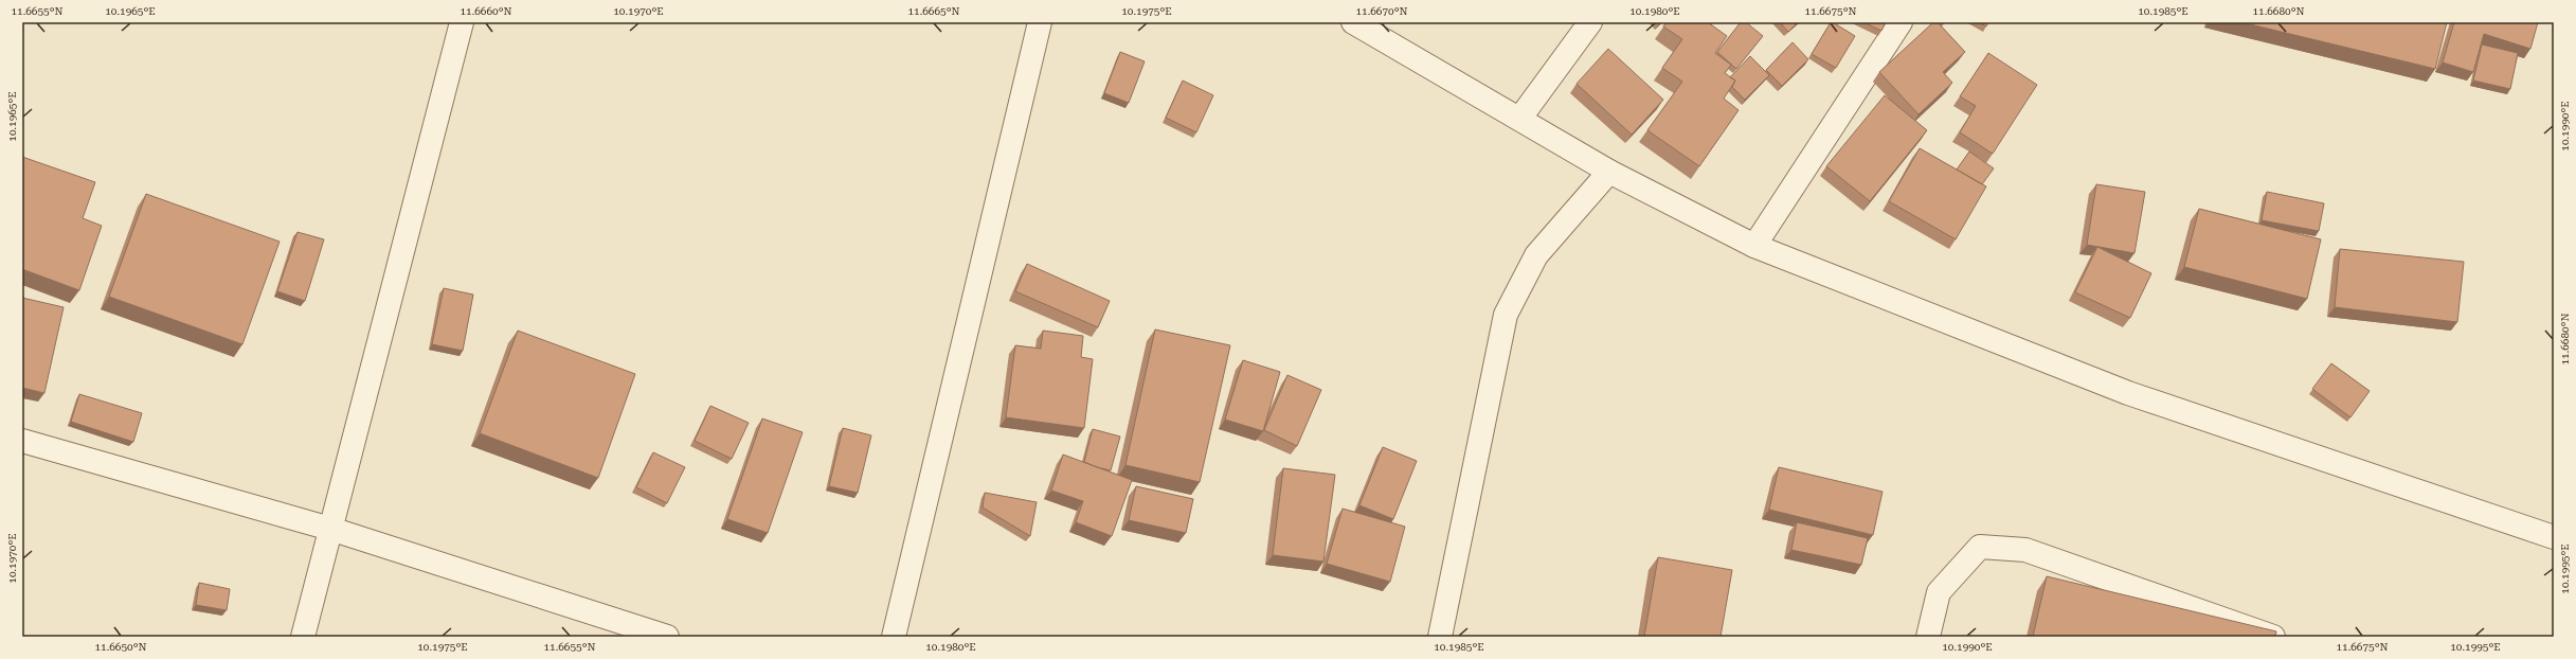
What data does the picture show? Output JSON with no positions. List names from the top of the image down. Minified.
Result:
{"coordinates":["11.6655°N","10.1965°E","11.6660°N","10.1970°E","11.6665°N","10.1975°E","11.6670°N","10.1980°E","11.6675°N","10.1985°E","11.6680°N","10.1990°E","10.1995°E","11.6650°N"]}
